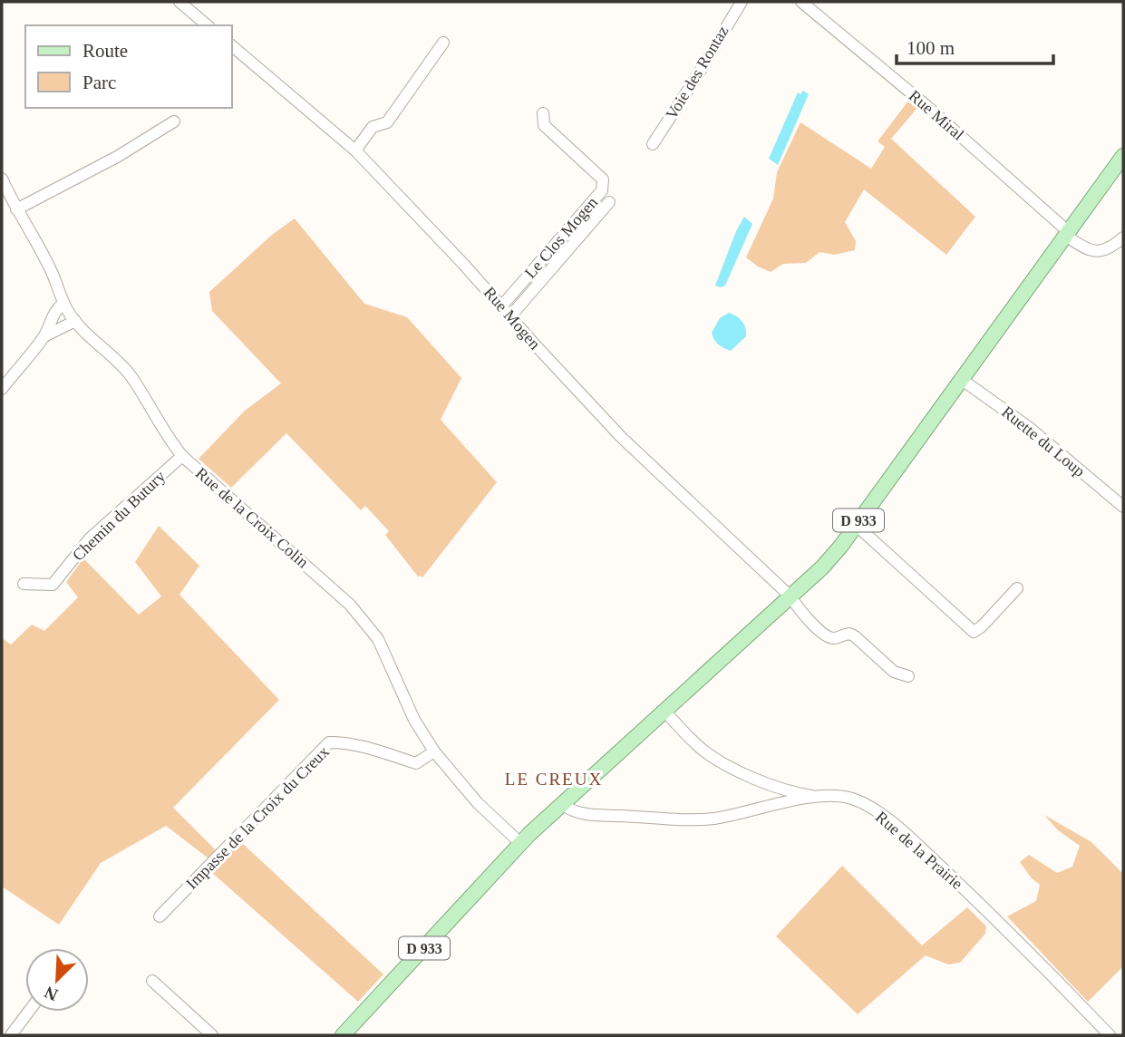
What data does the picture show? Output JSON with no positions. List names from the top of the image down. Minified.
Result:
{"streets":{"main road":["D 933"],"street":["Voie des Rontaz","Rue Miral","Le Clos Mogen","Rue Mogen","Ruette du Loup","Chemin du Butury","Rue de la Croix Colin","Impasse de la Croix du Creux","Rue de la Prairie"]},"crossings":[["Rue Miral","D 933"],["Le Clos Mogen","Rue Mogen"],["Rue Mogen","D 933"],["Ruette du Loup","D 933"],["Chemin du Butury","Rue de la Croix Colin"],["Rue de la Croix Colin","D 933"],["Rue de la Croix Colin","Impasse de la Croix du Creux"],["D 933","Rue de la Prairie"]],"districts":["LE CREUX"],"legend":["Route","Parc"],"scale_bar":"100 m","north":"bottom left"}
